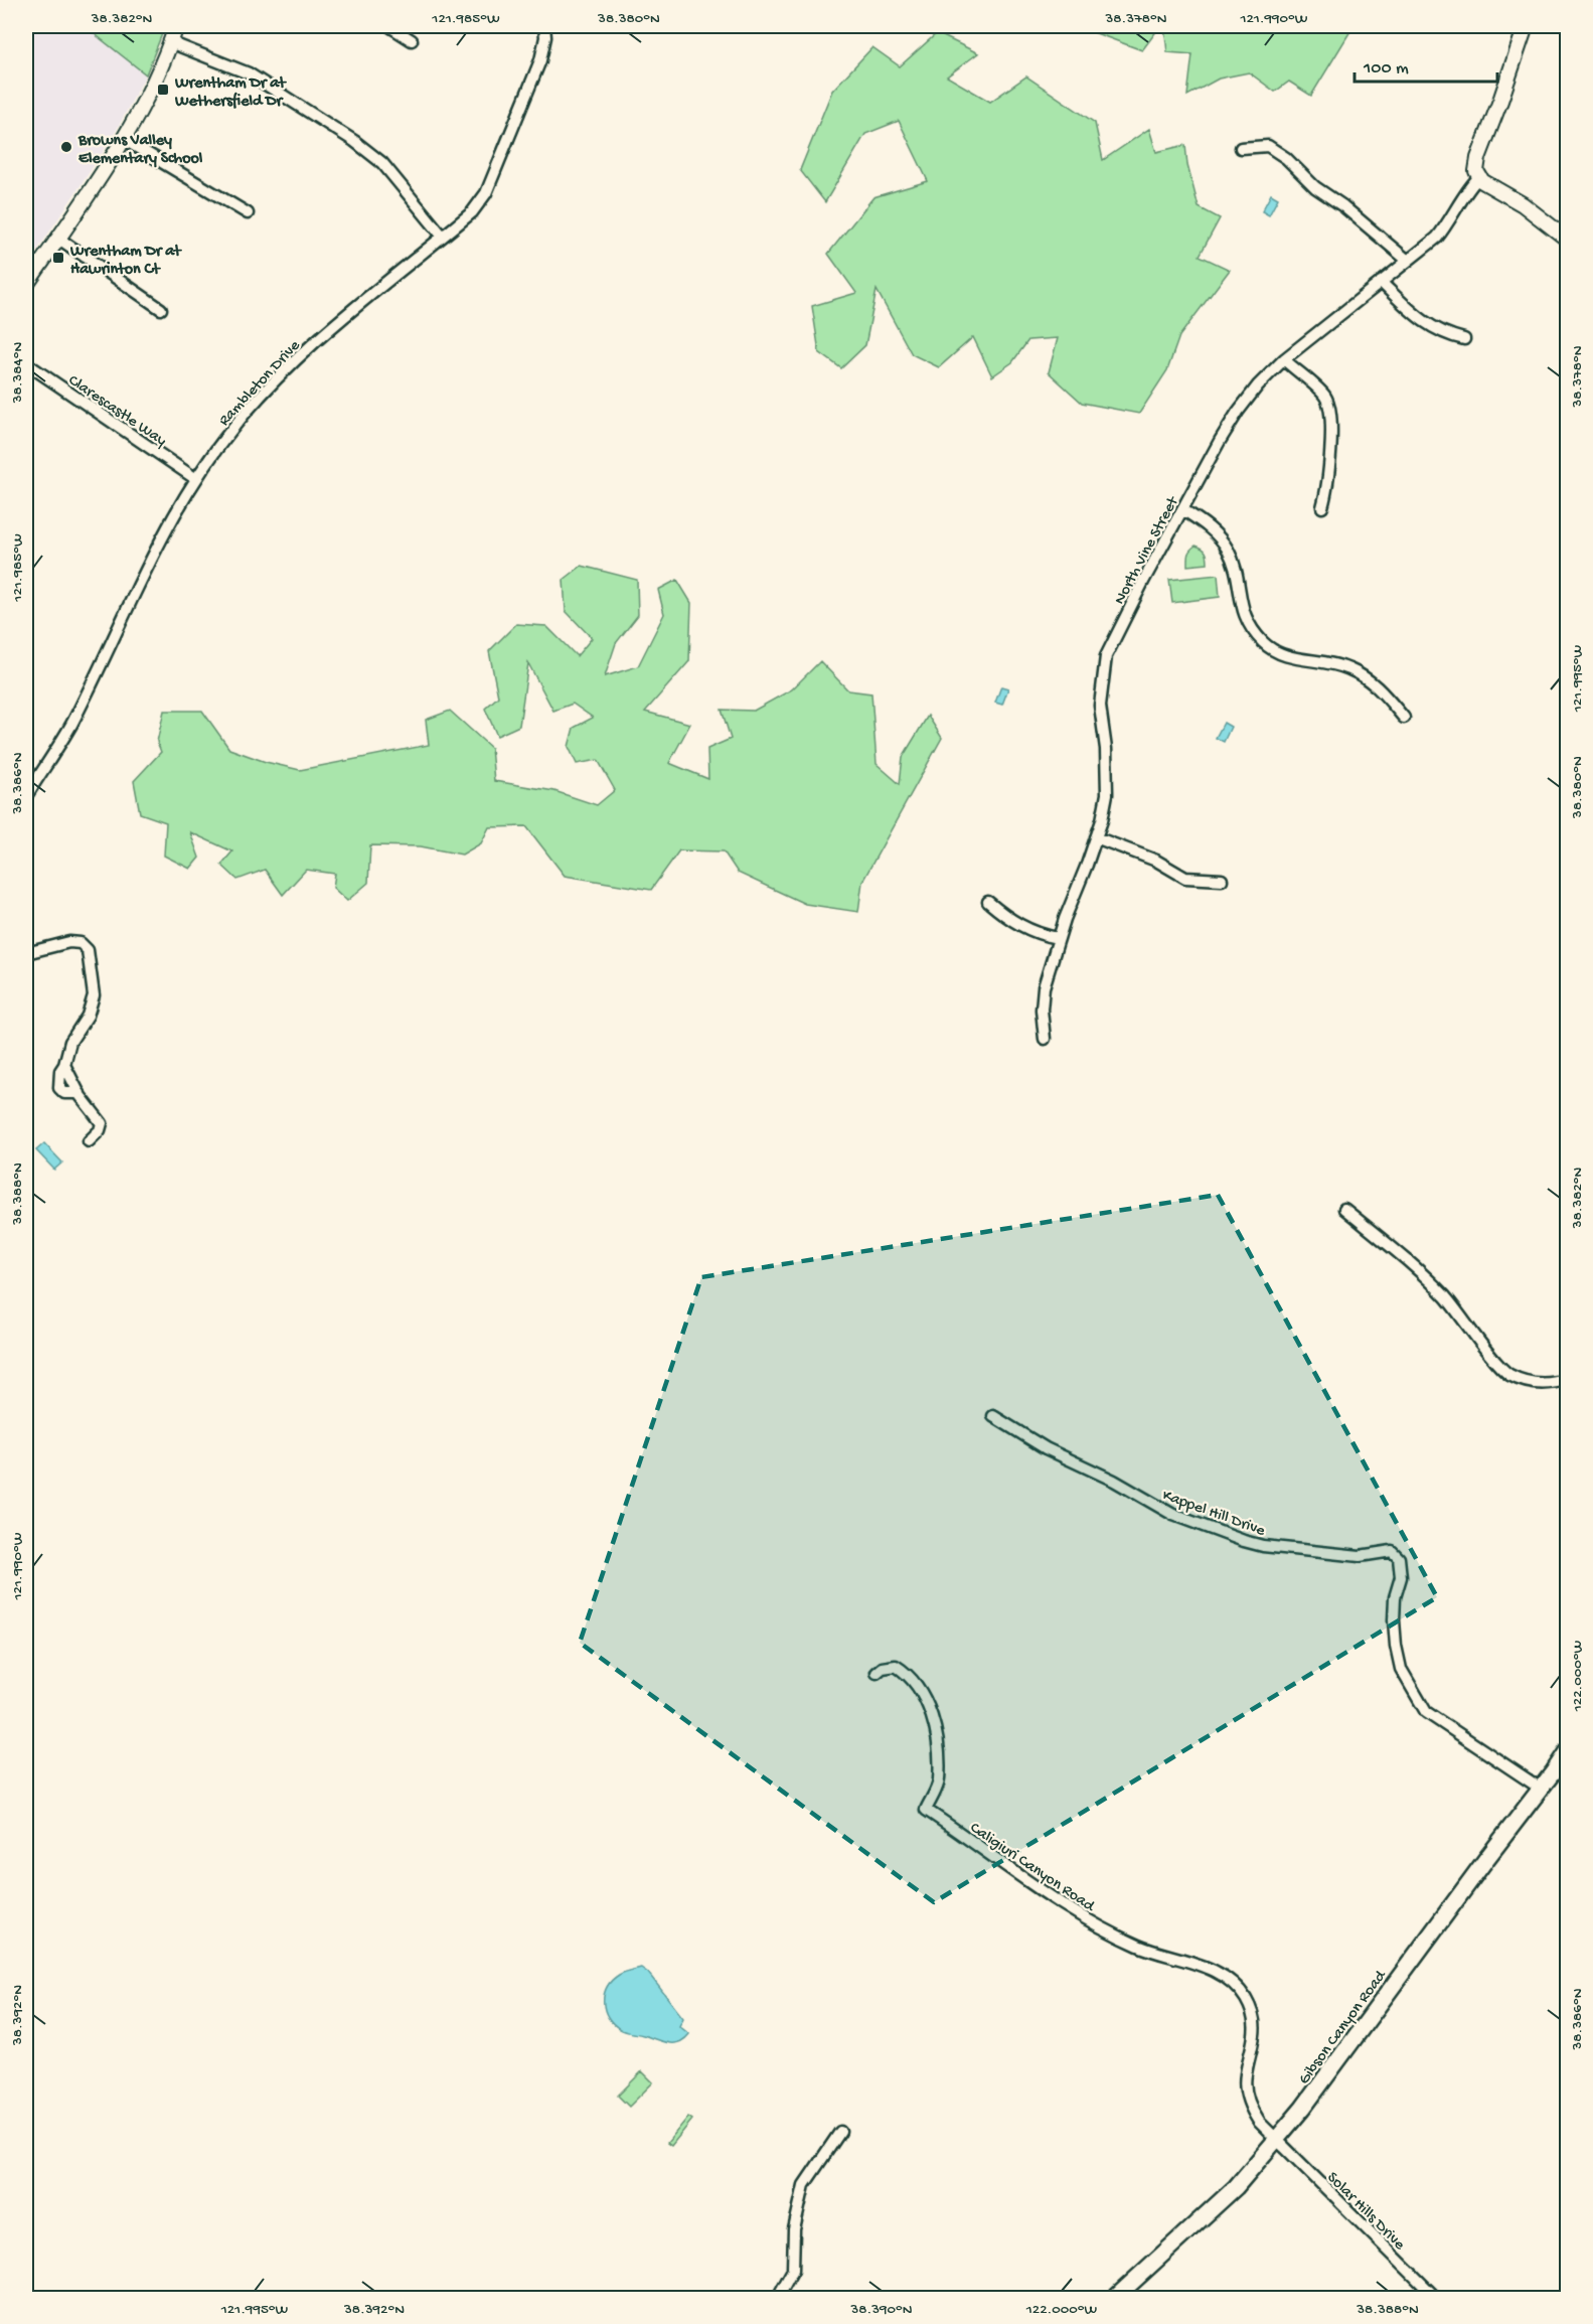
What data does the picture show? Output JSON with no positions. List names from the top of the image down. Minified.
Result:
{"streets":{"main road":["Gibson Canyon Road"],"street":["Rambleton Drive","Clarescastle Way","North Vine Street","Kappel Hill Drive","Caligiuri Canyon Road","Solar Hills Drive"]},"crossings":[["Rambleton Drive","Clarescastle Way"],["Kappel Hill Drive","Gibson Canyon Road"],["Caligiuri Canyon Road","Gibson Canyon Road"],["Caligiuri Canyon Road","Solar Hills Drive"],["Gibson Canyon Road","Solar Hills Drive"]],"places":{"transit":["Wrentham Dr at Wethersfield Dr","Wrentham Dr at Hawrinton Ct"],"other":["Browns Valley Elementary School"]},"scale_bar":"100 m","coordinates":["38.382°N","121.985°W","38.380°N","38.378°N","121.990°W","38.384°N","121.995°W","38.386°N","38.388°N","122.000°W","38.392°N","38.390°N"]}
